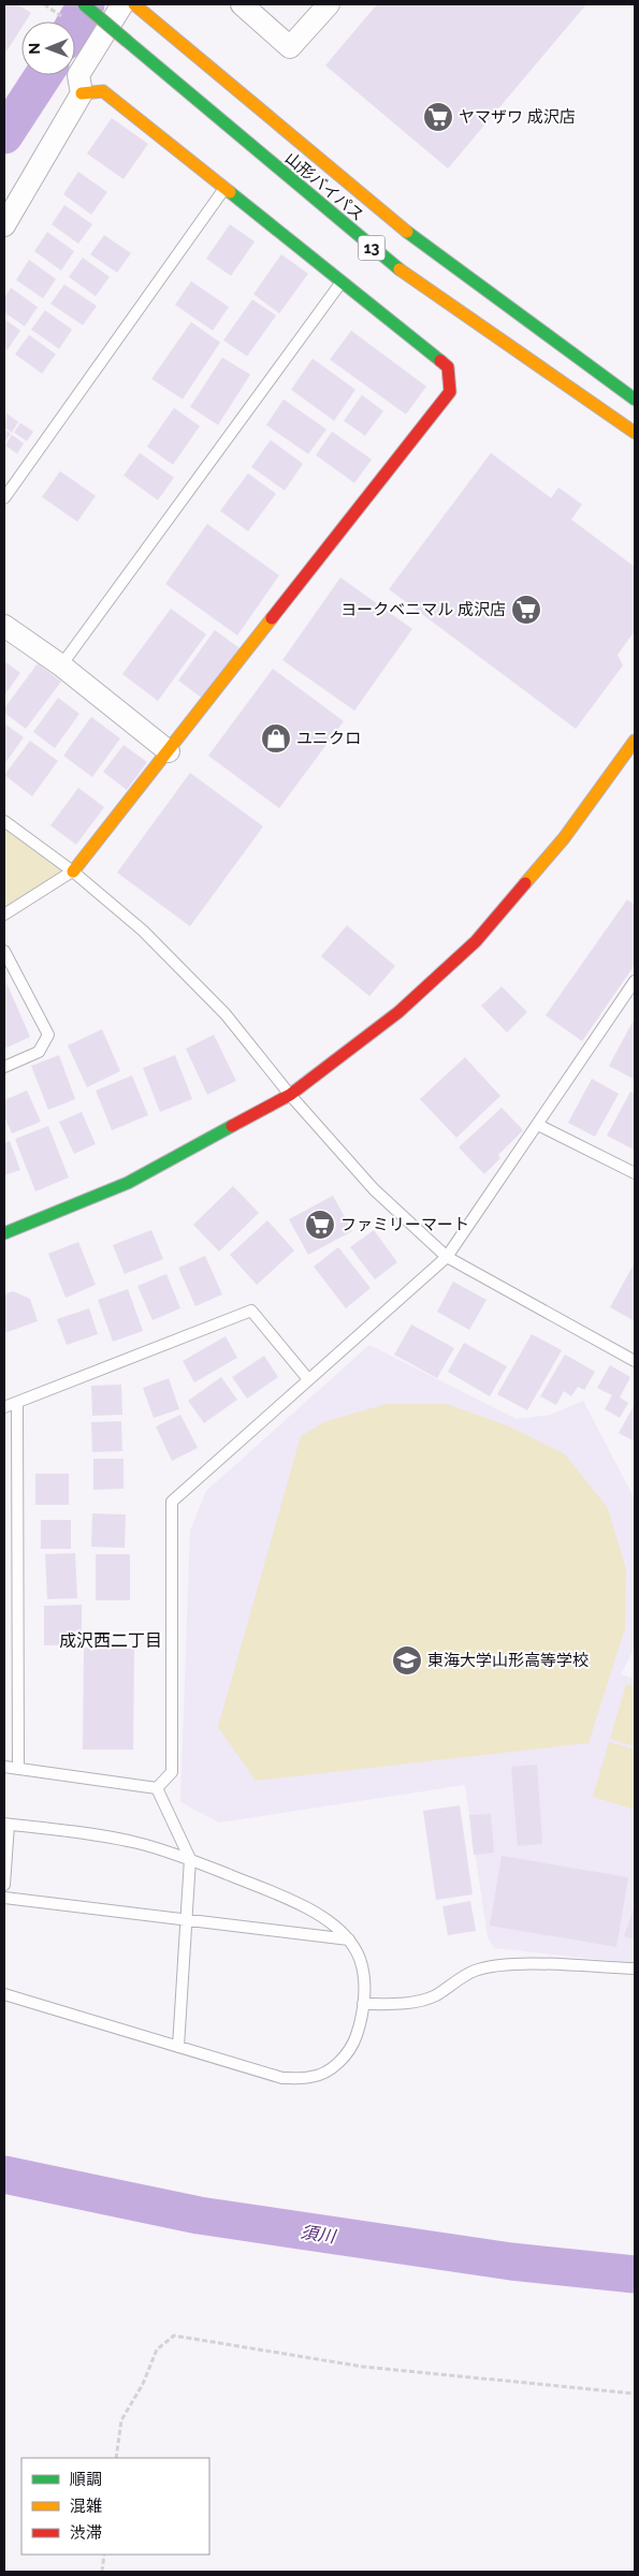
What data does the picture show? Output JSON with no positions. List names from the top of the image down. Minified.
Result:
{"streets":{"main road":["山形バイパス","13"]},"districts":["成沢西二丁目"],"water":["須川"],"places":{"supermarket":["ヤマザワ 成沢店","ヨークベニマル 成沢店","ファミリーマート"],"shop":["ユニクロ"],"school or university":["東海大学山形高等学校"]},"legend":["順調","混雑","渋滞"],"north":"left"}
